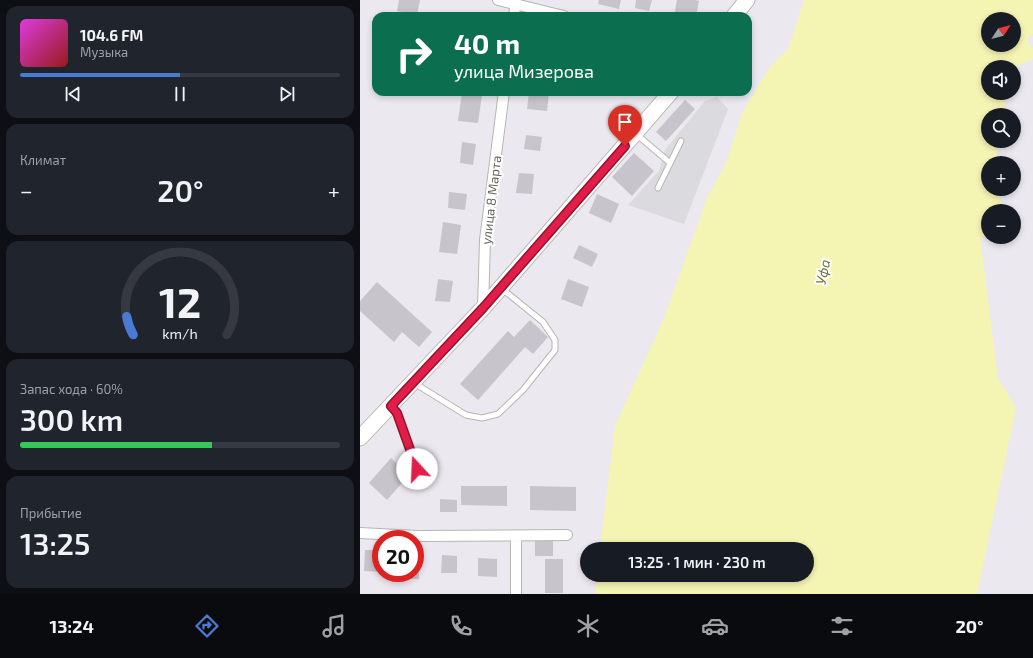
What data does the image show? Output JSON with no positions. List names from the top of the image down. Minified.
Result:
{"streets":{"street":["улица 8 Марта"]},"water":["Уфа"],"north":"top right","page":{"map_buttons":["+","−"],"turn":["40 m","улица Мизерова"],"song":["104.6 FM","Музыка"],"tile":["Климат",["Запас хода · 60%","300 km"],["Прибытие","13:25"]],"heat":["−","20°","+"],"limit":"20","trip":"13:25 · 1 мин · 230 m","tabs":["13:24","20°"],"gauge":["12","km/h"]}}
